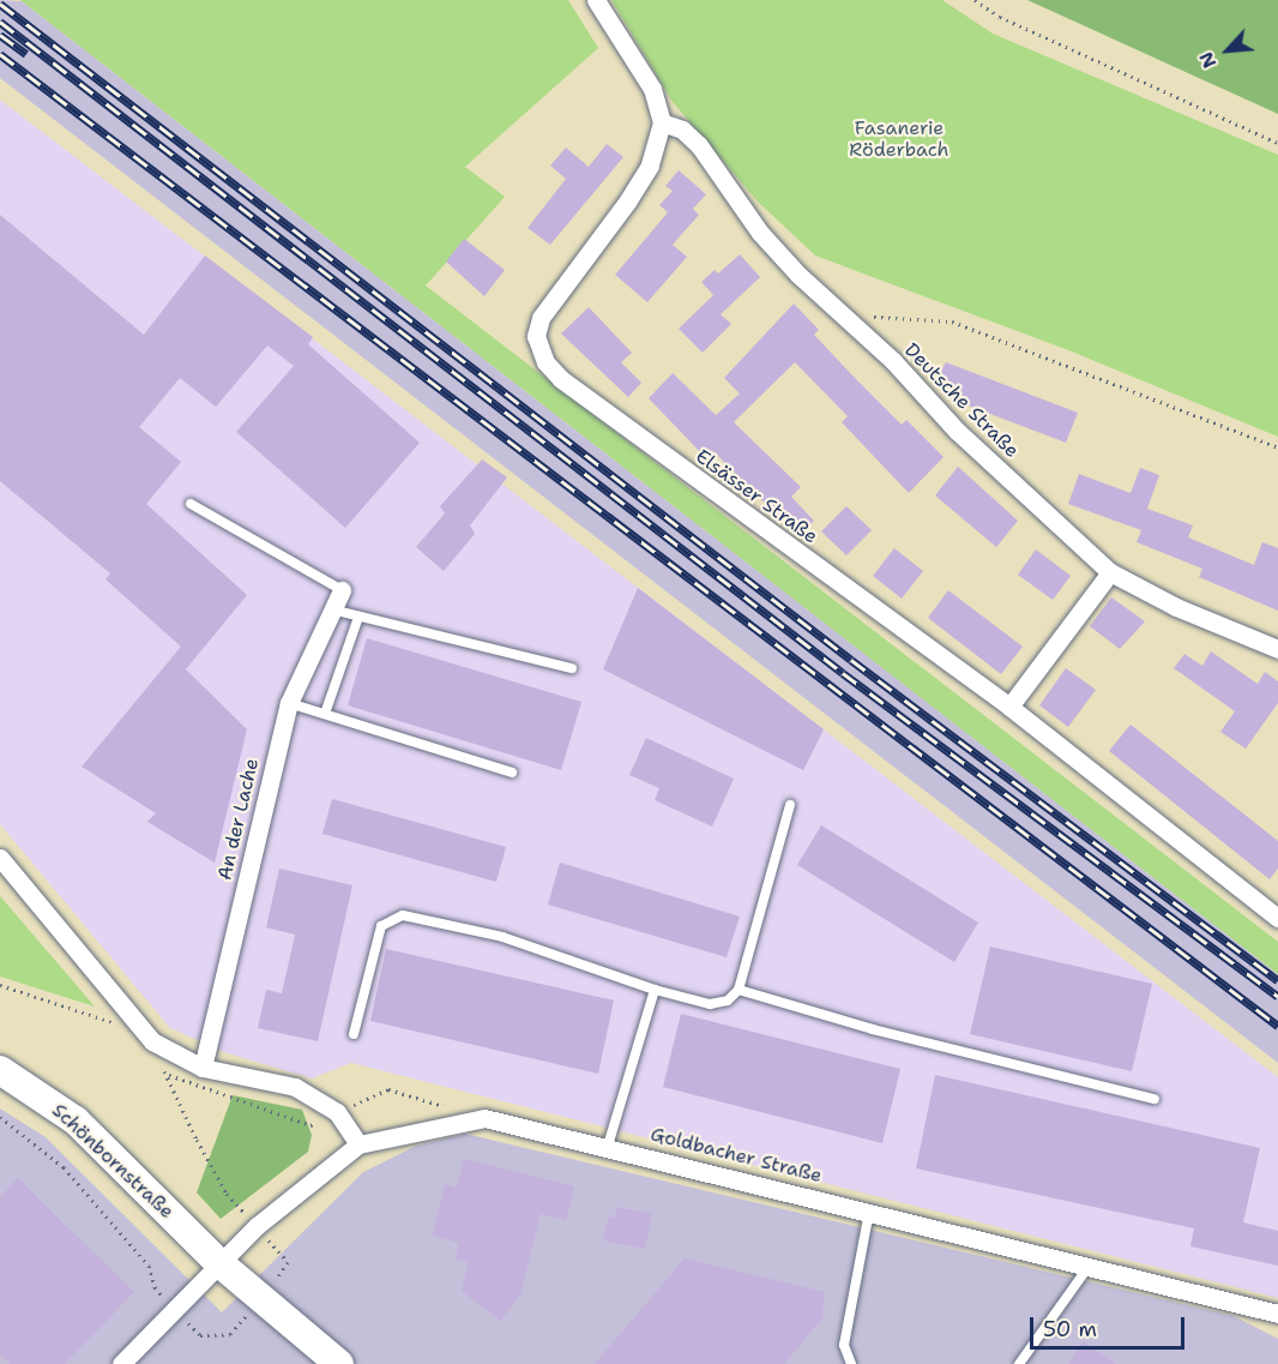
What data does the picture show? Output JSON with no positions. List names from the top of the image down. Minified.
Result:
{"streets":{"main road":["Schönbornstraße"],"street":["Deutsche Straße","Elsässer Straße","An der Lache","Goldbacher Straße"]},"crossings":[["Deutsche Straße","Elsässer Straße"],["Goldbacher Straße","Schönbornstraße"]],"parks":["Fasanerie Röderbach"],"scale_bar":"50 m","north":"bottom left"}
